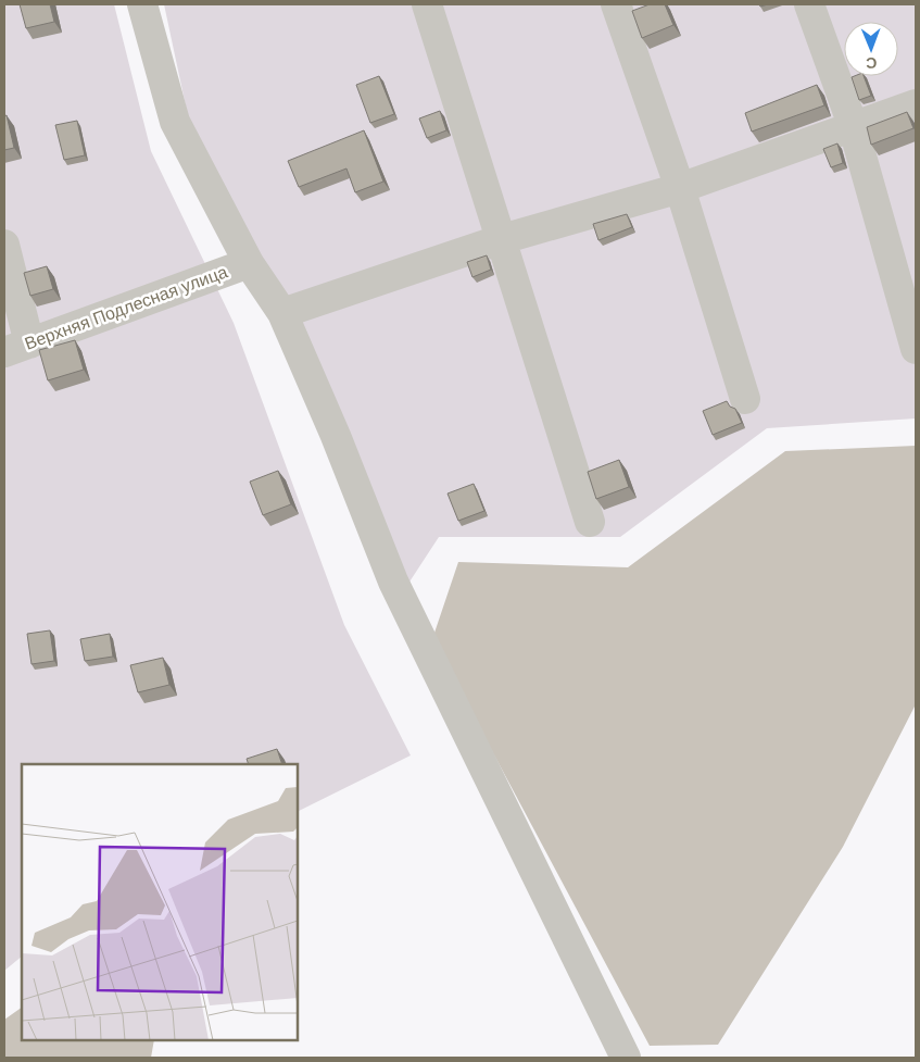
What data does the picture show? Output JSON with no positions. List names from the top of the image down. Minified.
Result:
{"streets":{"street":["Верхняя Подлесная улица"]},"north":"bottom"}
